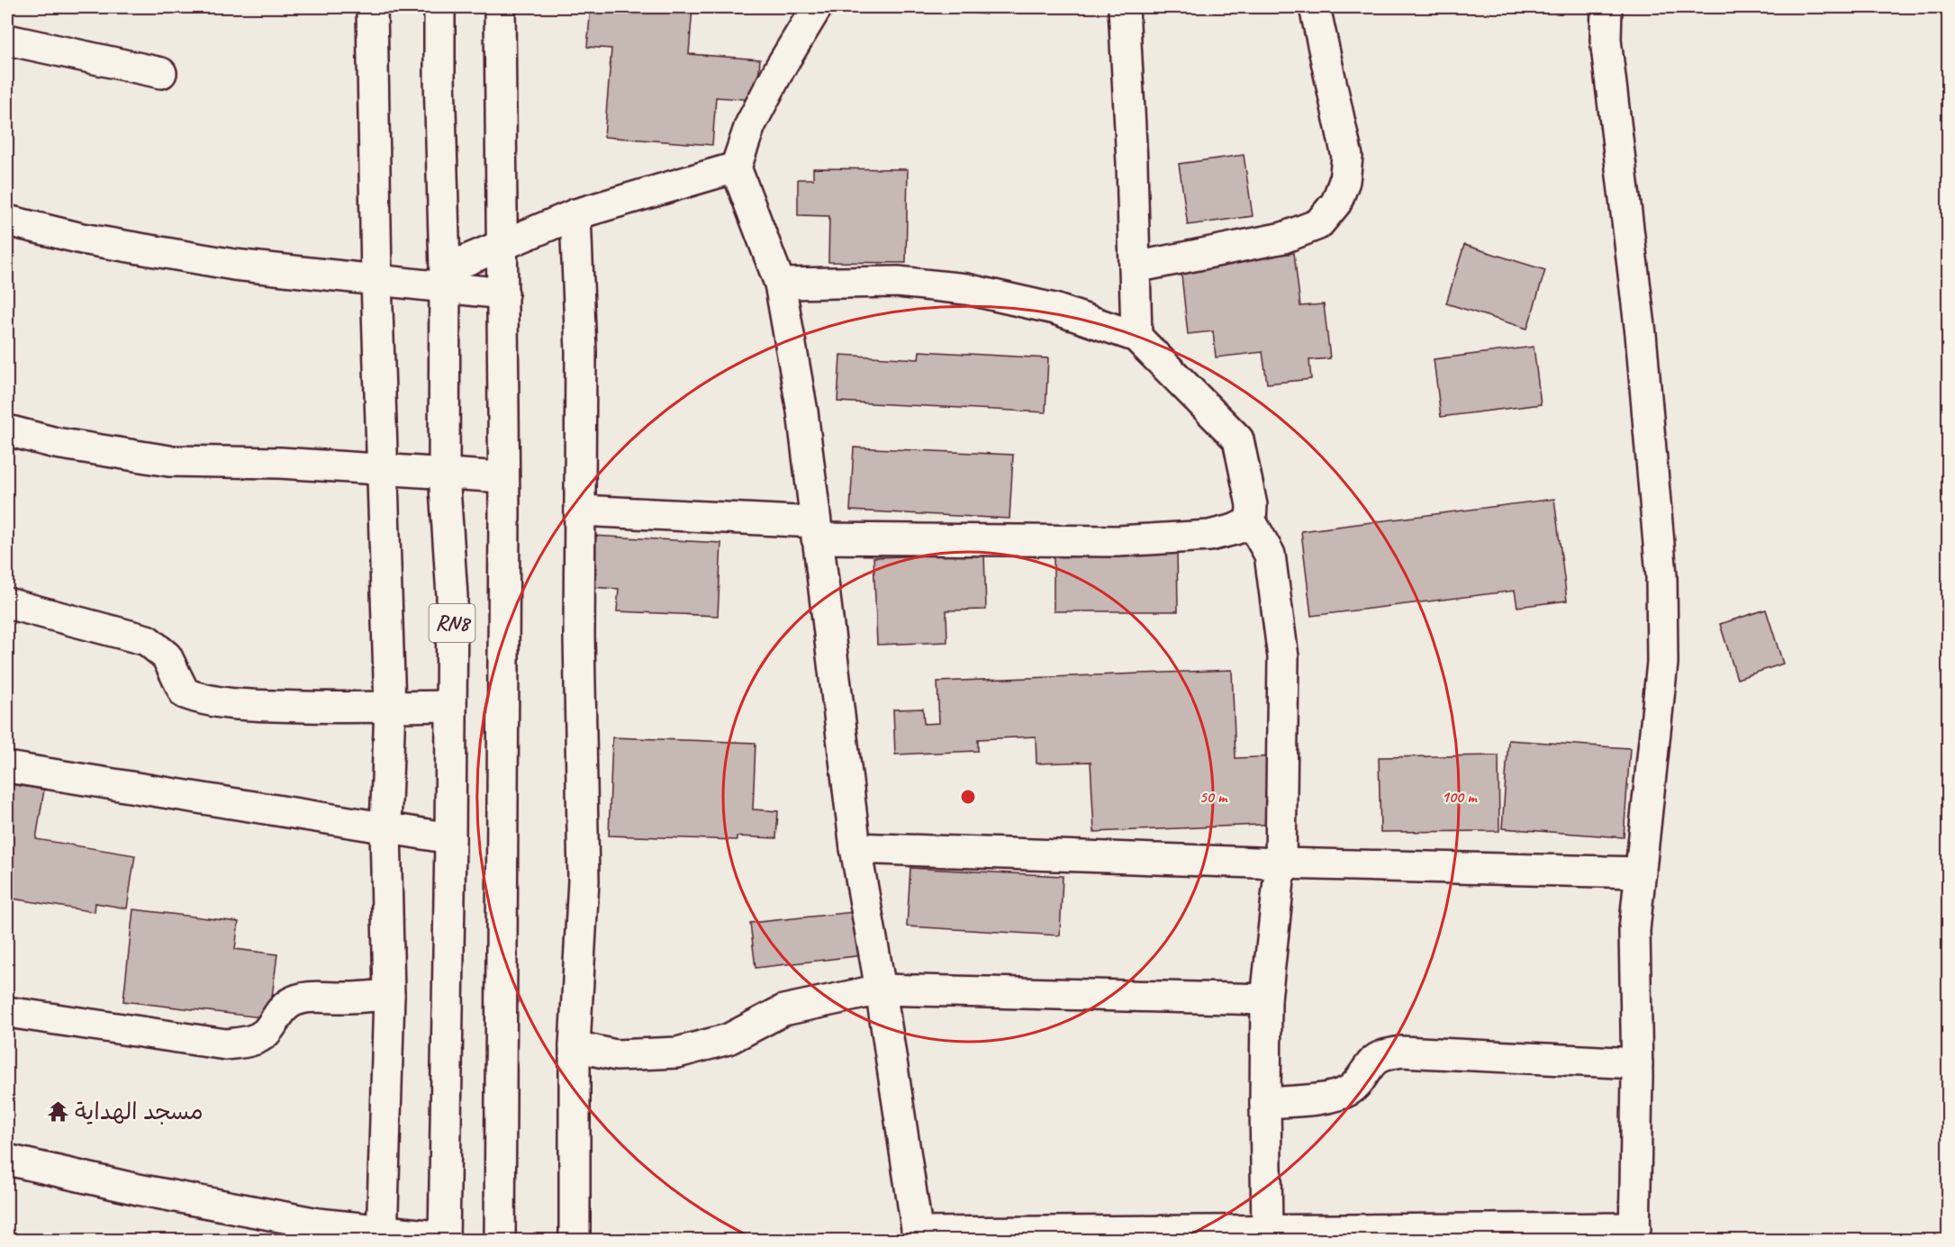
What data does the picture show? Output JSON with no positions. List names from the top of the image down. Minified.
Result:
{"streets":{"main road":["RN8"]},"places":{"temple":["مسجد الهداية"]},"rings":["50 m","100 m"]}
